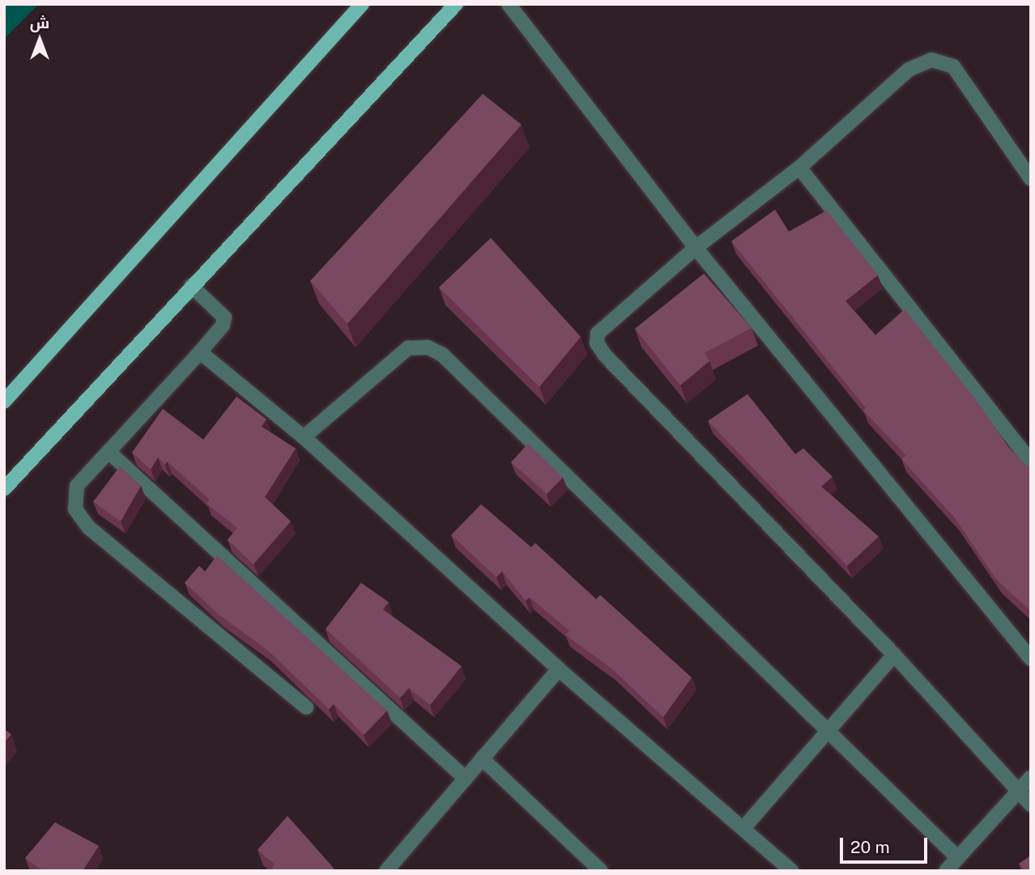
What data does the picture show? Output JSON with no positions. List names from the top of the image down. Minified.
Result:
{"scale_bar":"20 m","north":"top"}
